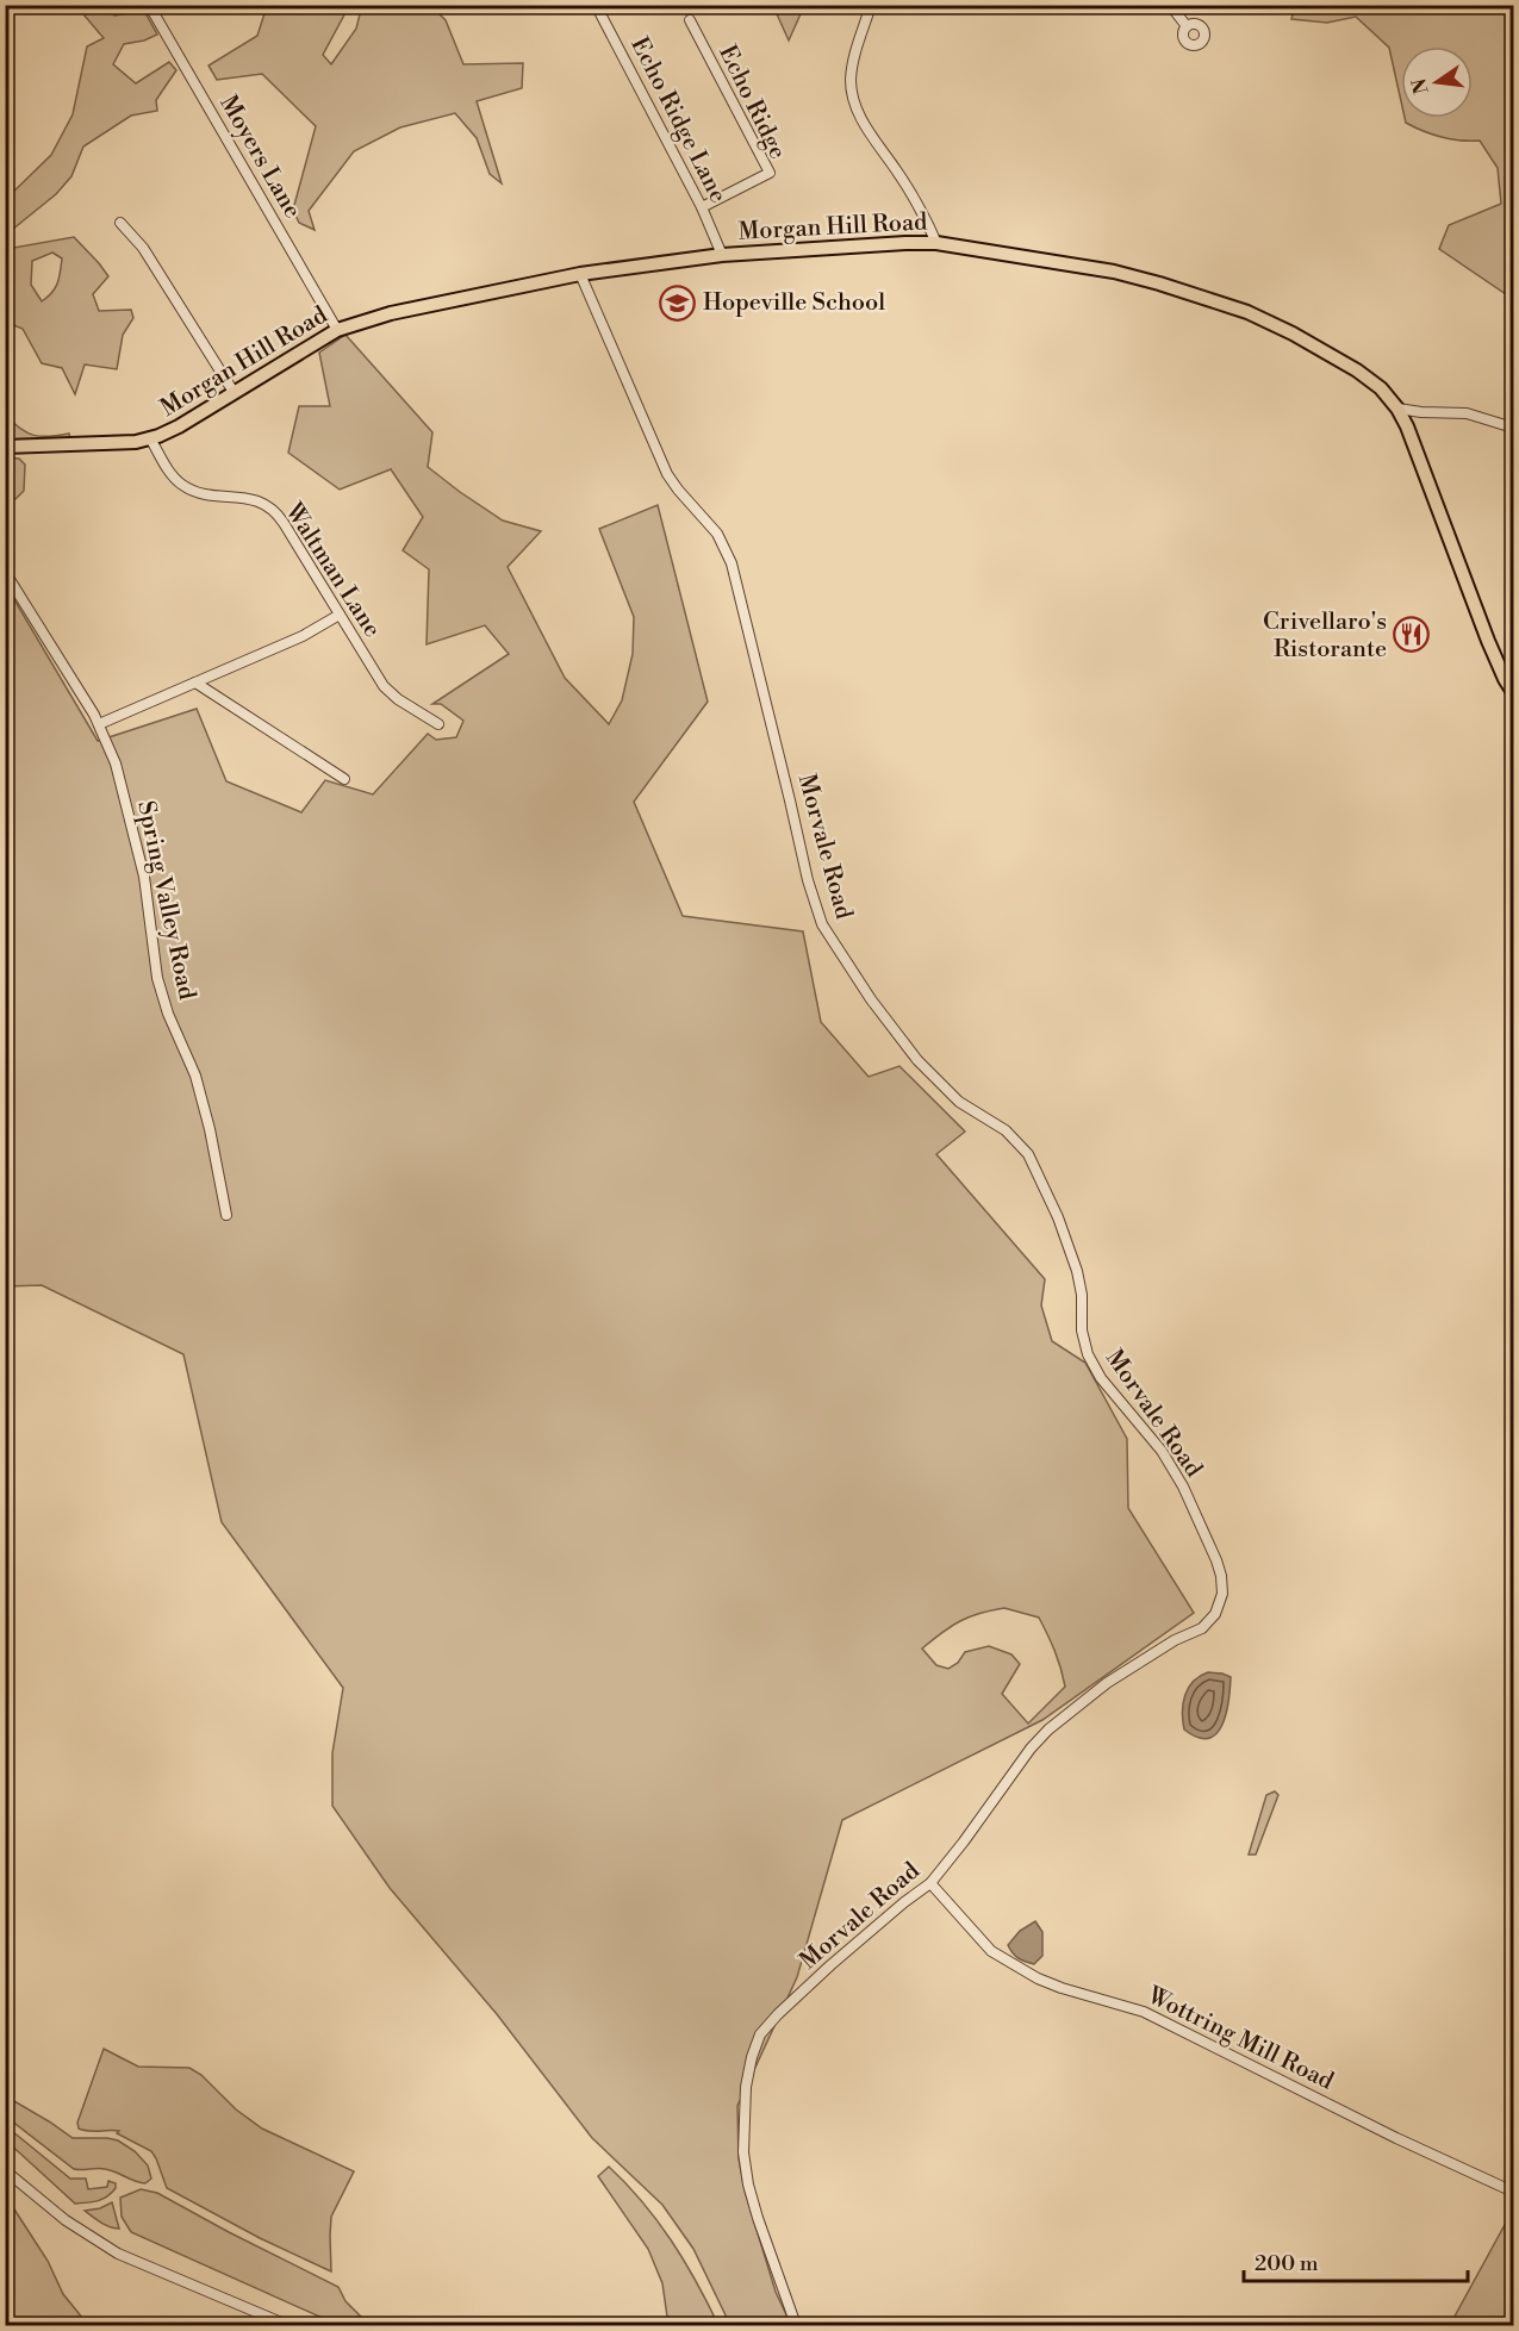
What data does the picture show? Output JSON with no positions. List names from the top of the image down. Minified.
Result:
{"streets":{"main road":["Morgan Hill Road"],"street":["Echo Ridge","Echo Ridge Lane","Moyers Lane","Waltman Lane","Morvale Road","Spring Valley Road","Wottring Mill Road"]},"crossings":[["Echo Ridge","Echo Ridge Lane"],["Echo Ridge Lane","Morgan Hill Road"],["Moyers Lane","Morgan Hill Road"],["Morgan Hill Road","Waltman Lane"],["Morgan Hill Road","Morvale Road"],["Morvale Road","Wottring Mill Road"]],"places":{"school or university":["Hopeville School"],"restaurant":["Crivellaro's Ristorante"]},"scale_bar":"200 m","north":"left"}
